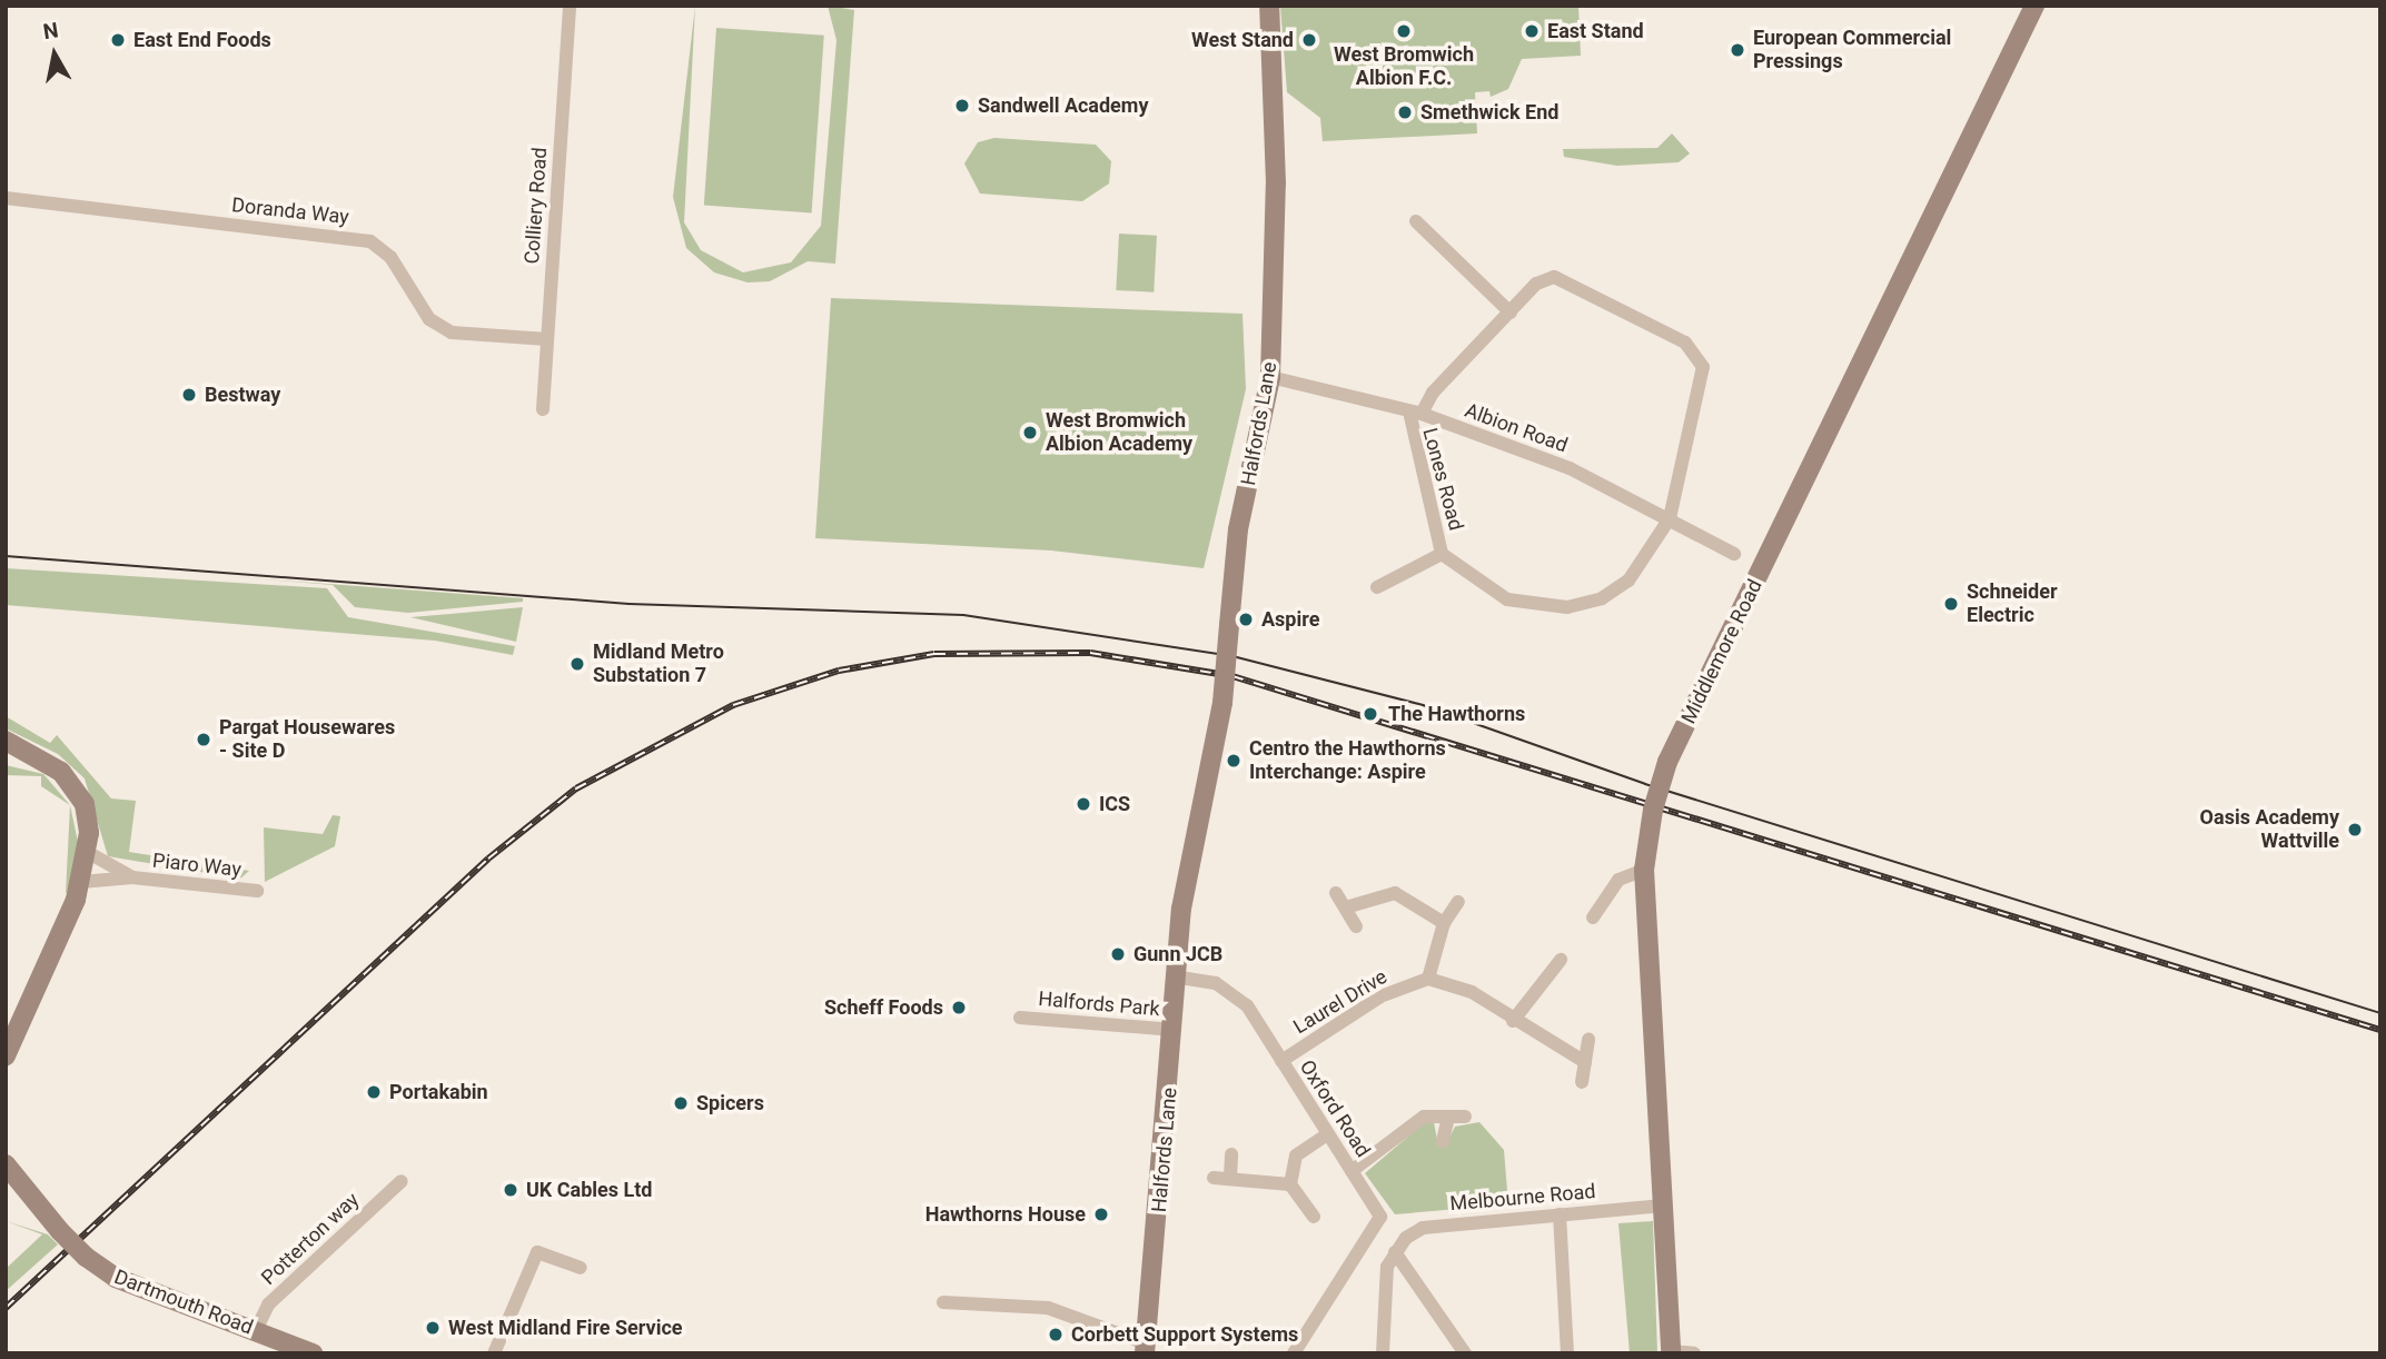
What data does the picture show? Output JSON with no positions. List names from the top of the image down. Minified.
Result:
{"streets":{"street":["Colliery Road","Doranda Way","Halfords Lane","Albion Road","Lones Road","Middlemore Road","Piaro Way","Laurel Drive","Halfords Park","Oxford Road","Melbourne Road","Potterton way","Dartmouth Road"]},"crossings":[["Colliery Road","Doranda Way"],["Halfords Lane","Albion Road"],["Halfords Lane","Halfords Park"],["Halfords Lane","Oxford Road"],["Albion Road","Lones Road"],["Middlemore Road","Melbourne Road"],["Laurel Drive","Oxford Road"],["Potterton way","Dartmouth Road"]],"places":["West Bromwich Albion F.C.","East Stand","East End Foods","West Stand","European Commercial Pressings","Sandwell Academy","Smethwick End","Bestway","West Bromwich Albion Academy","Schneider Electric","Aspire","Midland Metro Substation 7","The Hawthorns","Pargat Housewares - Site D","Centro the Hawthorns Interchange: Aspire","ICS","Oasis Academy Wattville","Gunn JCB","Scheff Foods","Portakabin","Spicers","UK Cables Ltd","Hawthorns House","West Midland Fire Service","Corbett Support Systems"],"north":"top"}
